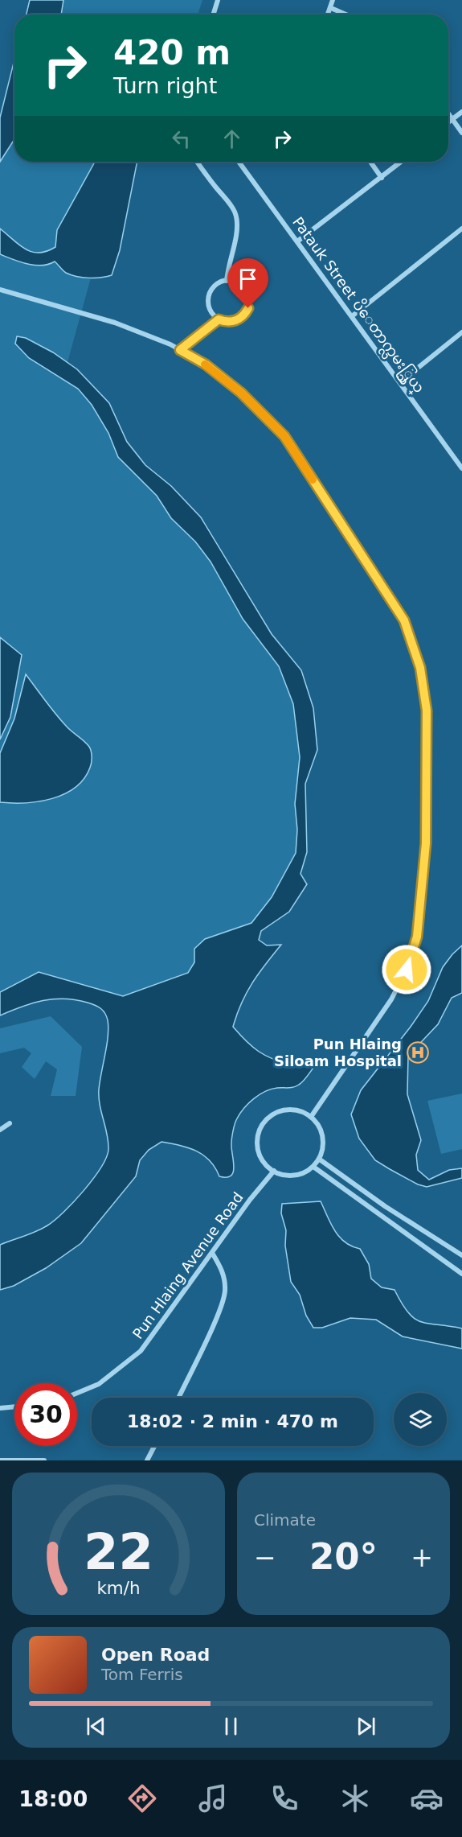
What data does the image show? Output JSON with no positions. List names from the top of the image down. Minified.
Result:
{"streets":{"street":["Patauk Street ပိေတာက္လမး္သြယ္","Pun Hlaing Avenue Road"]},"places":{"hospital":["Pun Hlaing Siloam Hospital"]},"page":{"turn":["420 m","Turn right"],"limit":"30","trip":"18:02 · 2 min · 470 m","tile":"Climate","heat":["−","20°","+"],"song":["Open Road","Tom Ferris"],"tabs":"18:00","gauge":["22","km/h"]}}
